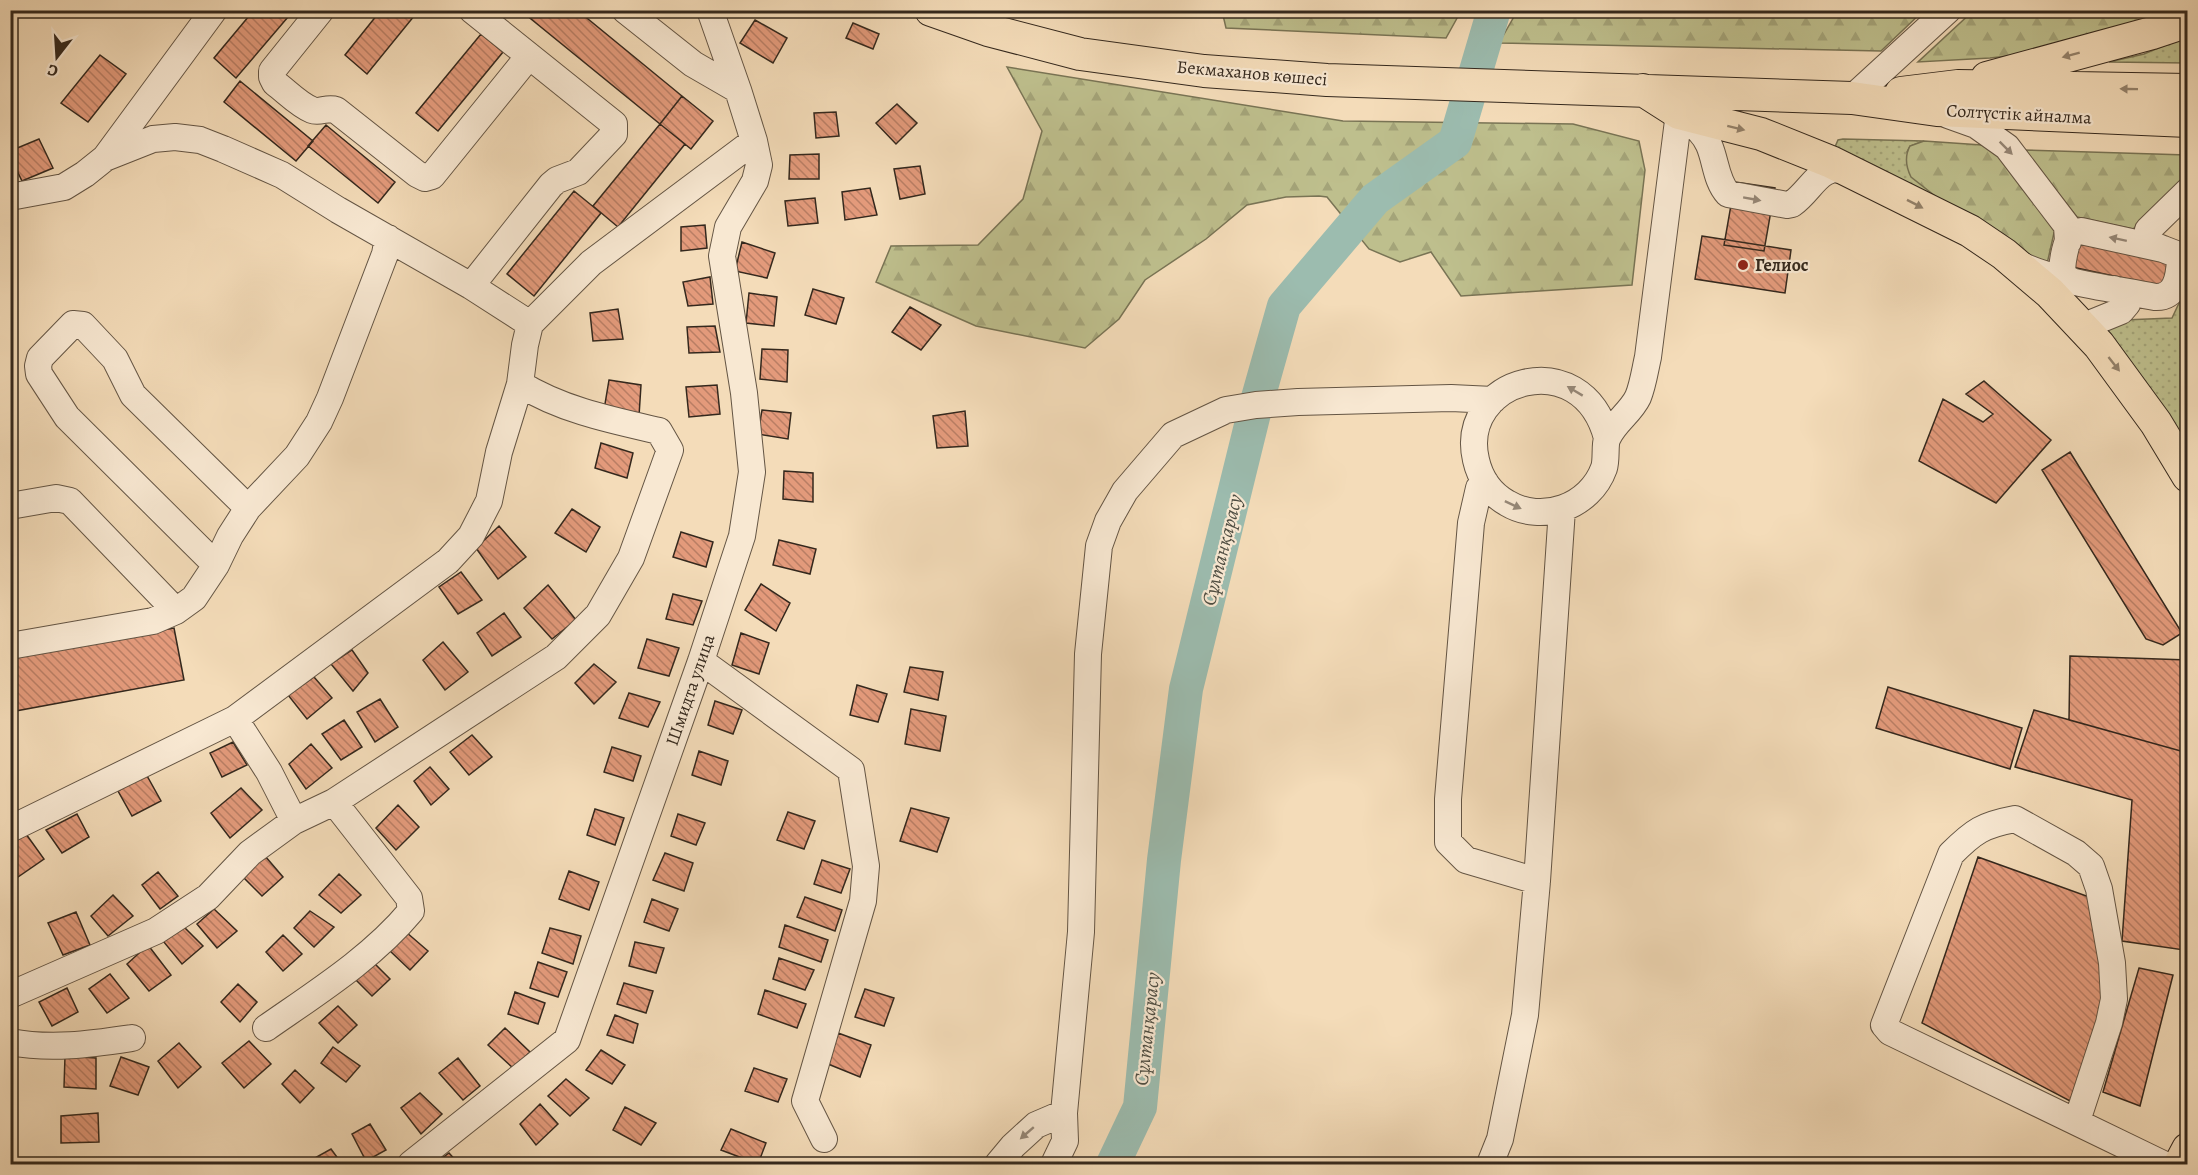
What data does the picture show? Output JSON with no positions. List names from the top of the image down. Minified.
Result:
{"streets":{"main road":["Бекмаханов көшесі","Солтүстік айналма"],"street":["Шмидта улица"]},"crossings":[["Бекмаханов көшесі","Солтүстік айналма"]],"water":["Сұлтанқарасу"],"places":["Гелиос"],"north":"bottom"}
